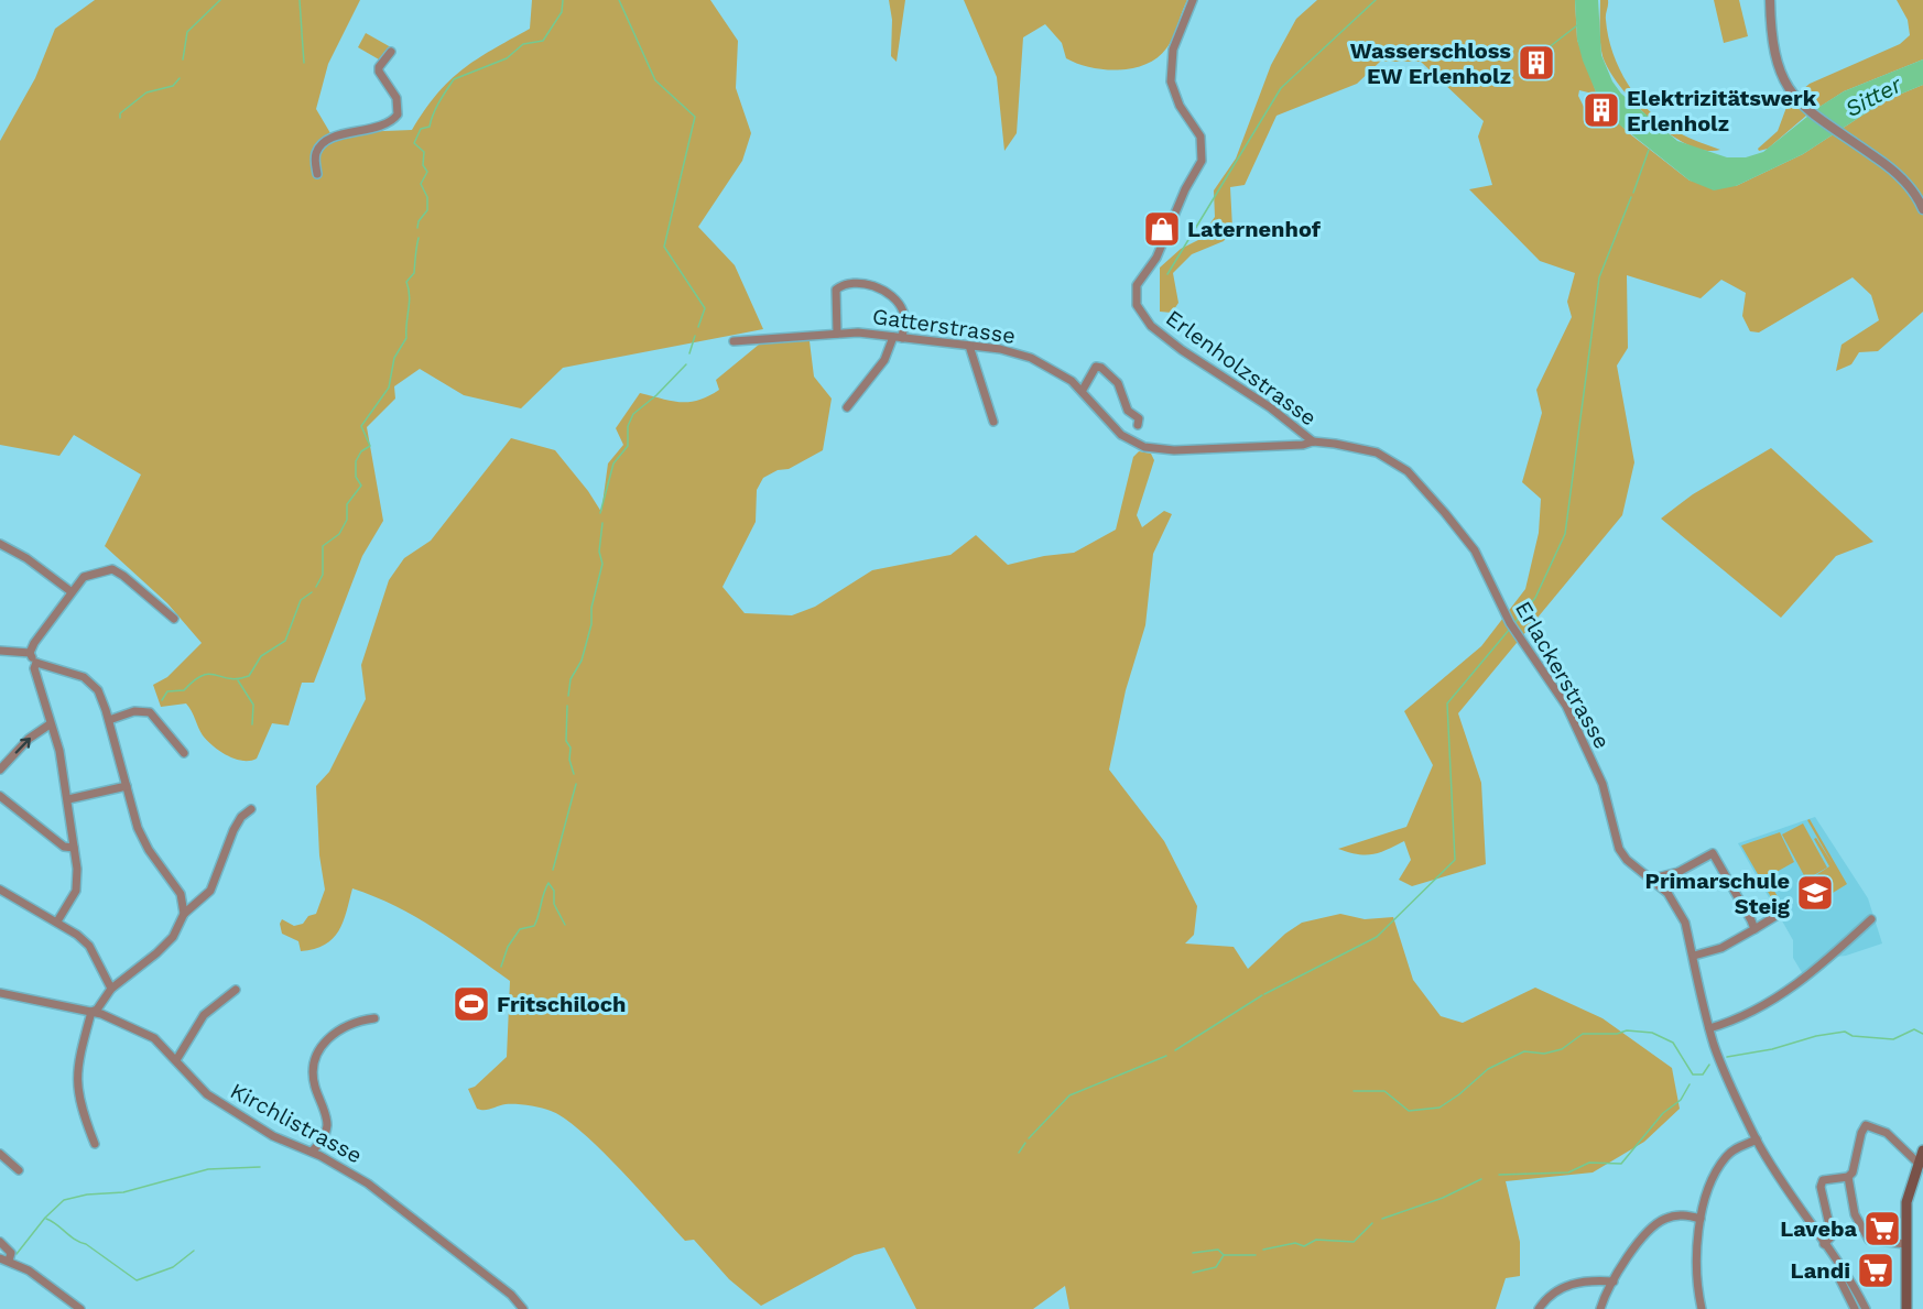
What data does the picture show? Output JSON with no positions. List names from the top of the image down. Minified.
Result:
{"streets":{"street":["Gatterstrasse","Erlenholzstrasse","Erlackerstrasse","Kirchlistrasse"]},"crossings":[["Gatterstrasse","Erlenholzstrasse"],["Gatterstrasse","Erlackerstrasse"],["Erlenholzstrasse","Erlackerstrasse"]],"water":["Sitter"],"places":{"building":["Wasserschloss EW Erlenholz","Elektrizitätswerk Erlenholz"],"shop":["Laternenhof"],"school or university":["Primarschule Steig"],"sports":["Fritschiloch"],"supermarket":["Laveba","Landi"]}}
